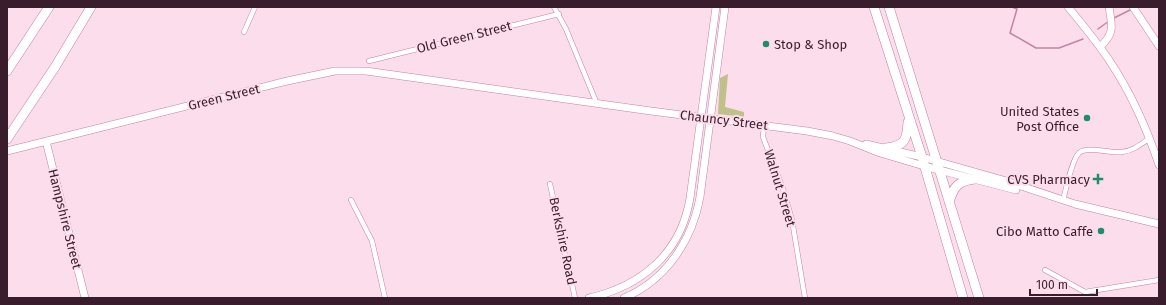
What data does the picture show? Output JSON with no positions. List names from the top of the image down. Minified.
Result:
{"streets":{"main road":["Green Street","Chauncy Street","Hampshire Street"],"street":["Old Green Street","Walnut Street","Berkshire Road"]},"crossings":[["Green Street","Chauncy Street"],["Green Street","Hampshire Street"],["Chauncy Street","Walnut Street"]],"places":{"other":["Stop & Shop","United States Post Office","Cibo Matto Caffe"],"health":["CVS Pharmacy"]},"scale_bar":"100 m"}
